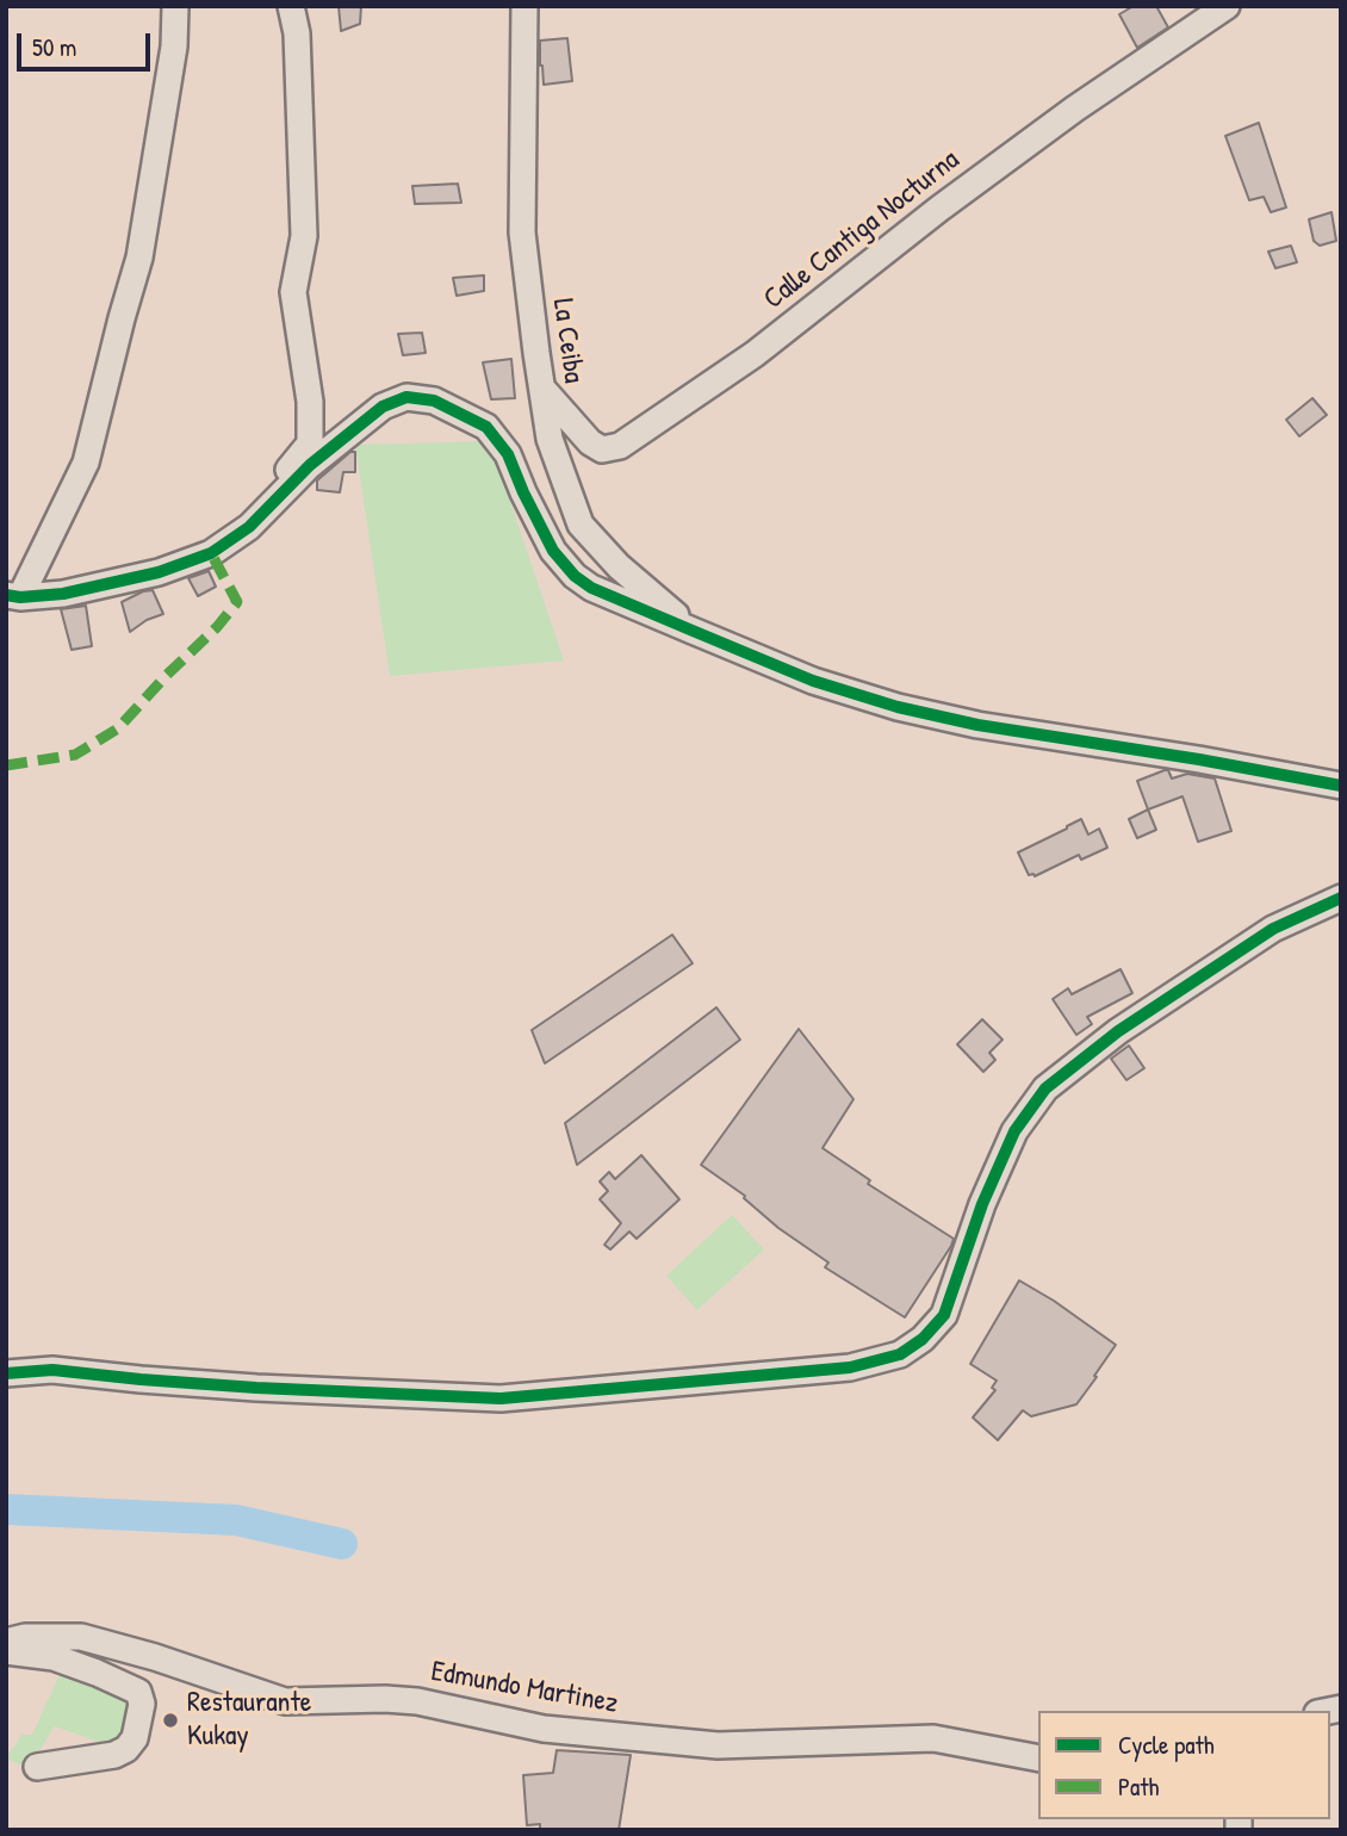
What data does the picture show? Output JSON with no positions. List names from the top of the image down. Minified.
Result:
{"streets":{"street":["Calle Cantiga Nocturna","La Ceiba","Edmundo Martinez"]},"crossings":[["Calle Cantiga Nocturna","La Ceiba"]],"places":["Restaurante Kukay"],"legend":["Cycle path","Path"],"scale_bar":"50 m"}
